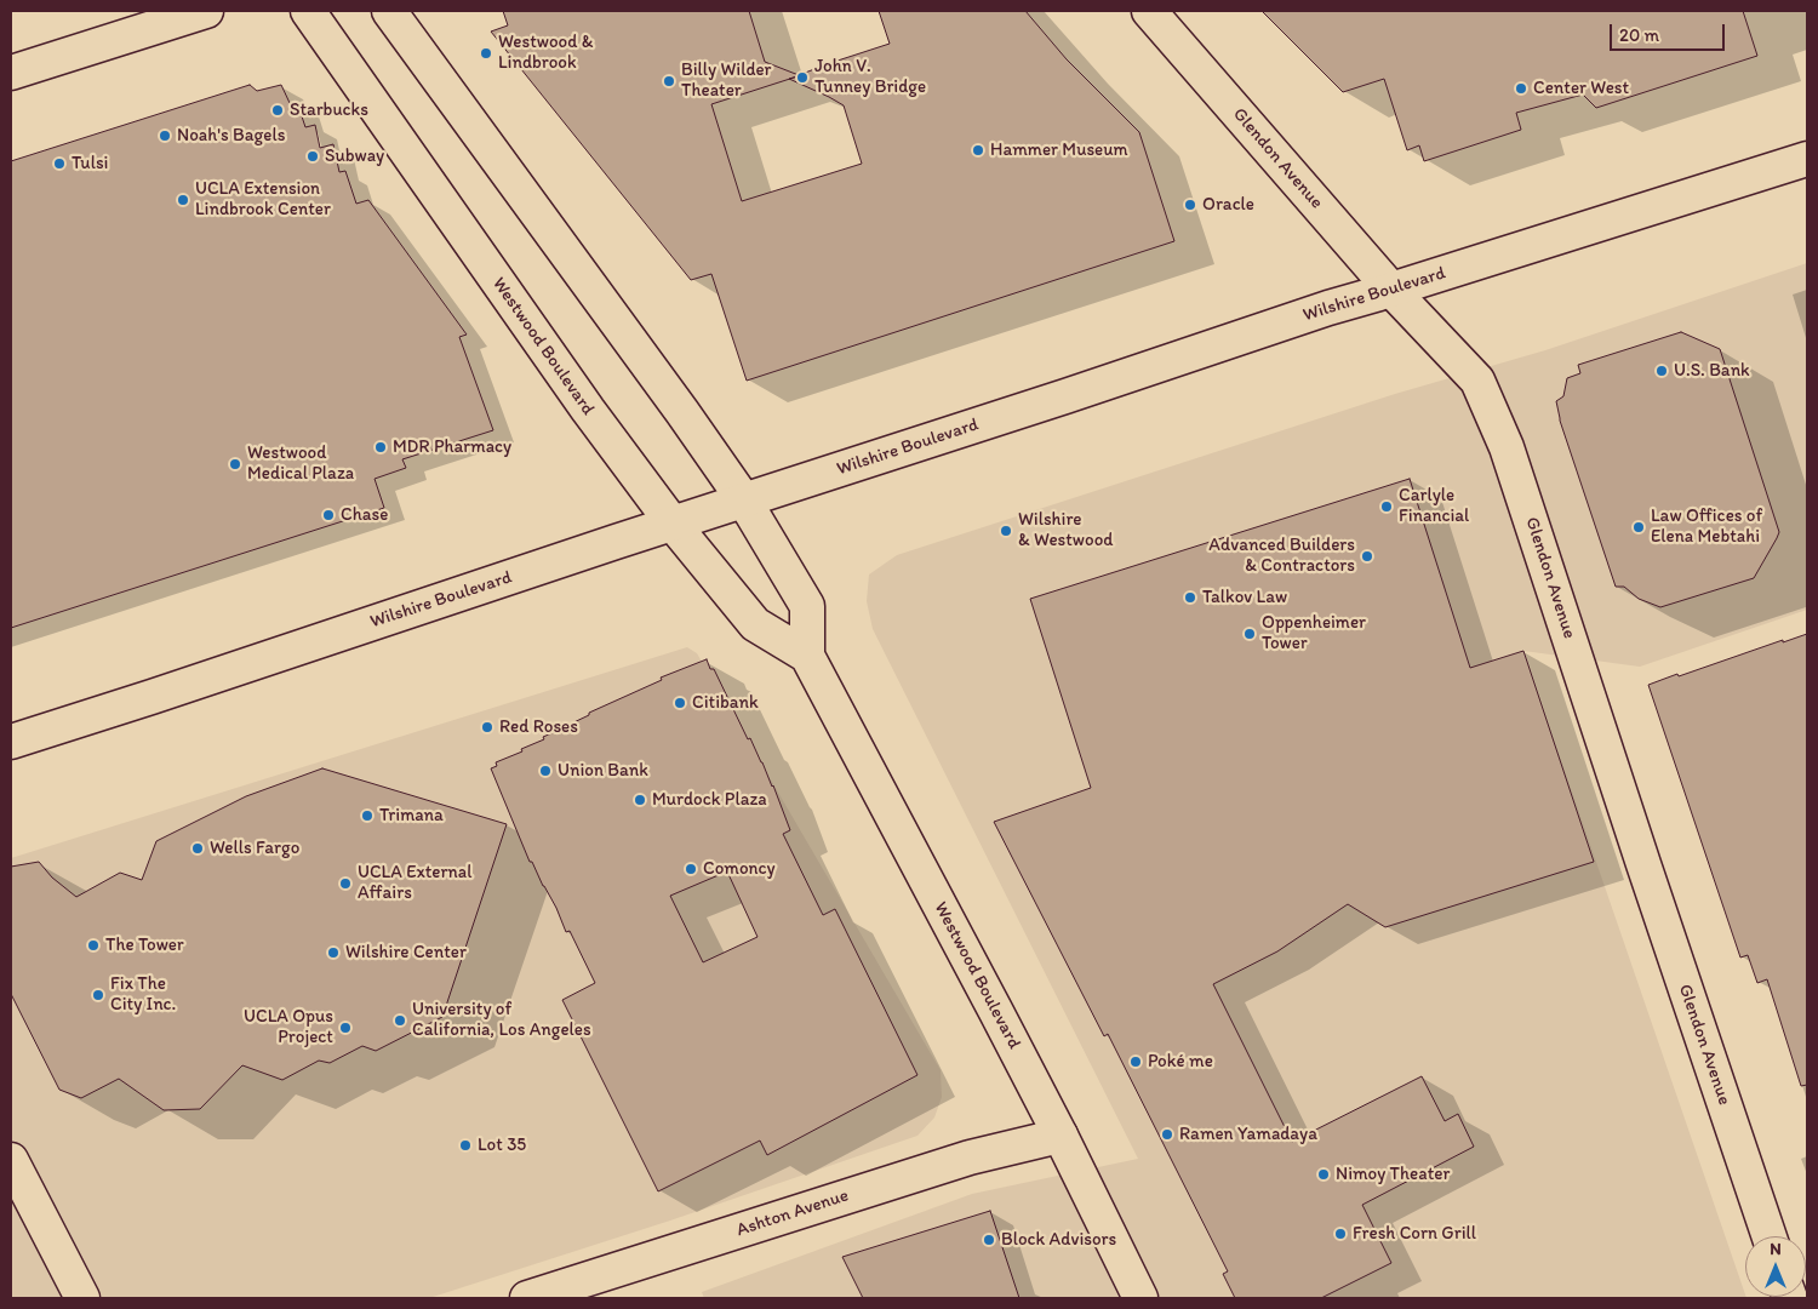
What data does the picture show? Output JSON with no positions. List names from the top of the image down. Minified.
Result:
{"streets":{"main road":["Glendon Avenue","Wilshire Boulevard","Westwood Boulevard","Ashton Avenue"]},"crossings":[["Glendon Avenue","Wilshire Boulevard"],["Wilshire Boulevard","Westwood Boulevard"],["Westwood Boulevard","Ashton Avenue"]],"places":["Westwood & Lindbrook","John V. Tunney Bridge","Billy Wilder Theater","Center West","Starbucks","Noah's Bagels","Hammer Museum","Subway","Tulsi","UCLA Extension Lindbrook Center","Oracle","U.S. Bank","MDR Pharmacy","Westwood Medical Plaza","Carlyle Financial","Chase","Law Offices of Elena Mebtahi","Wilshire & Westwood","Advanced Builders & Contractors","Talkov Law","Oppenheimer Tower","Citibank","Red Roses","Union Bank","Murdock Plaza","Trimana","Wells Fargo","Comoncy","UCLA External Affairs","The Tower","Wilshire Center","Fix The City Inc.","University of California, Los Angeles","UCLA Opus Project","Poké me","Ramen Yamadaya","Lot 35","Nimoy Theater","Fresh Corn Grill","Block Advisors"],"scale_bar":"20 m","north":"top"}
